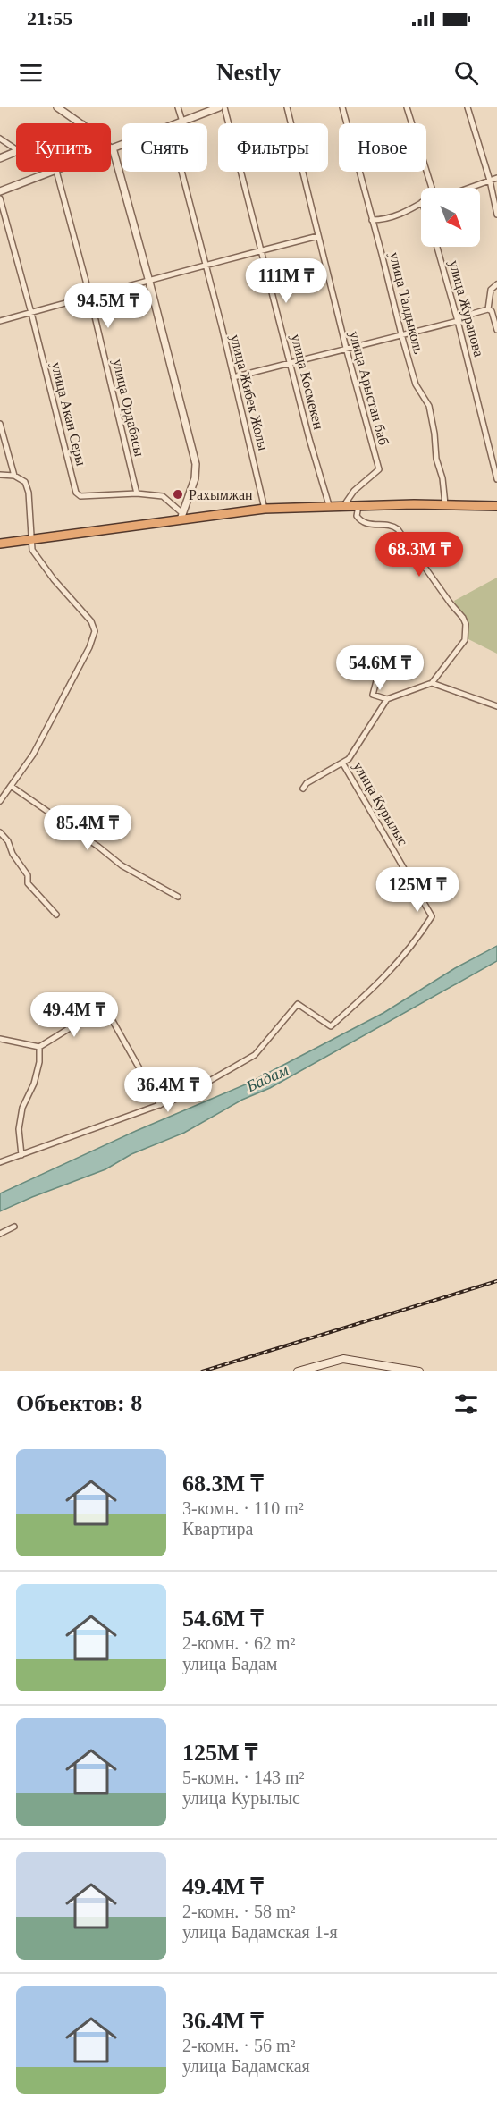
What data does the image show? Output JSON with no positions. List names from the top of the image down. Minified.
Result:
{"streets":{"street":["улица Талдыколь","улица Журапова","улица Космекен","улица Арыстан баб","улица Жибек Жолы","улица Ордабасы","улица Акан Серы","улица Курылыс"]},"crossings":[["улица Ордабасы","улица Акан Серы"]],"water":["Бадам"],"places":["Рахымжан"],"north":"bottom right","page":{"status":"21:55","header":"Nestly","chip":["Купить","Снять","Фильтры","Новое"],"price":["111M ₸","94.5M ₸","68.3M ₸","54.6M ₸","85.4M ₸","125M ₸","49.4M ₸","36.4M ₸"],"heading":"Объектов: 8","list":[{"name":"68.3M ₸","note":"3-комн. · 110 m² · Квартира"},{"name":"54.6M ₸","note":"2-комн. · 62 m² · улица Бадам"},{"name":"125M ₸","note":"5-комн. · 143 m² · улица Курылыс"},{"name":"49.4M ₸","note":"2-комн. · 58 m² · улица Бадамская 1-я"},{"name":"36.4M ₸","note":"2-комн. · 56 m² · улица Бадамская"}]}}
